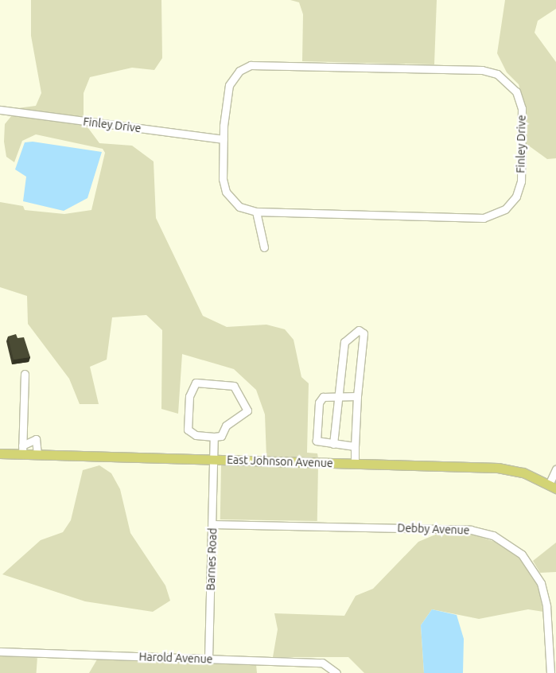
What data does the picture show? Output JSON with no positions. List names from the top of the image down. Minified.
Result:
{"streets":{"main road":["East Johnson Avenue"],"street":["Finley Drive","Debby Avenue","Barnes Road","Harold Avenue"]},"crossings":[["East Johnson Avenue","Barnes Road"],["Debby Avenue","Barnes Road"],["Barnes Road","Harold Avenue"]]}
